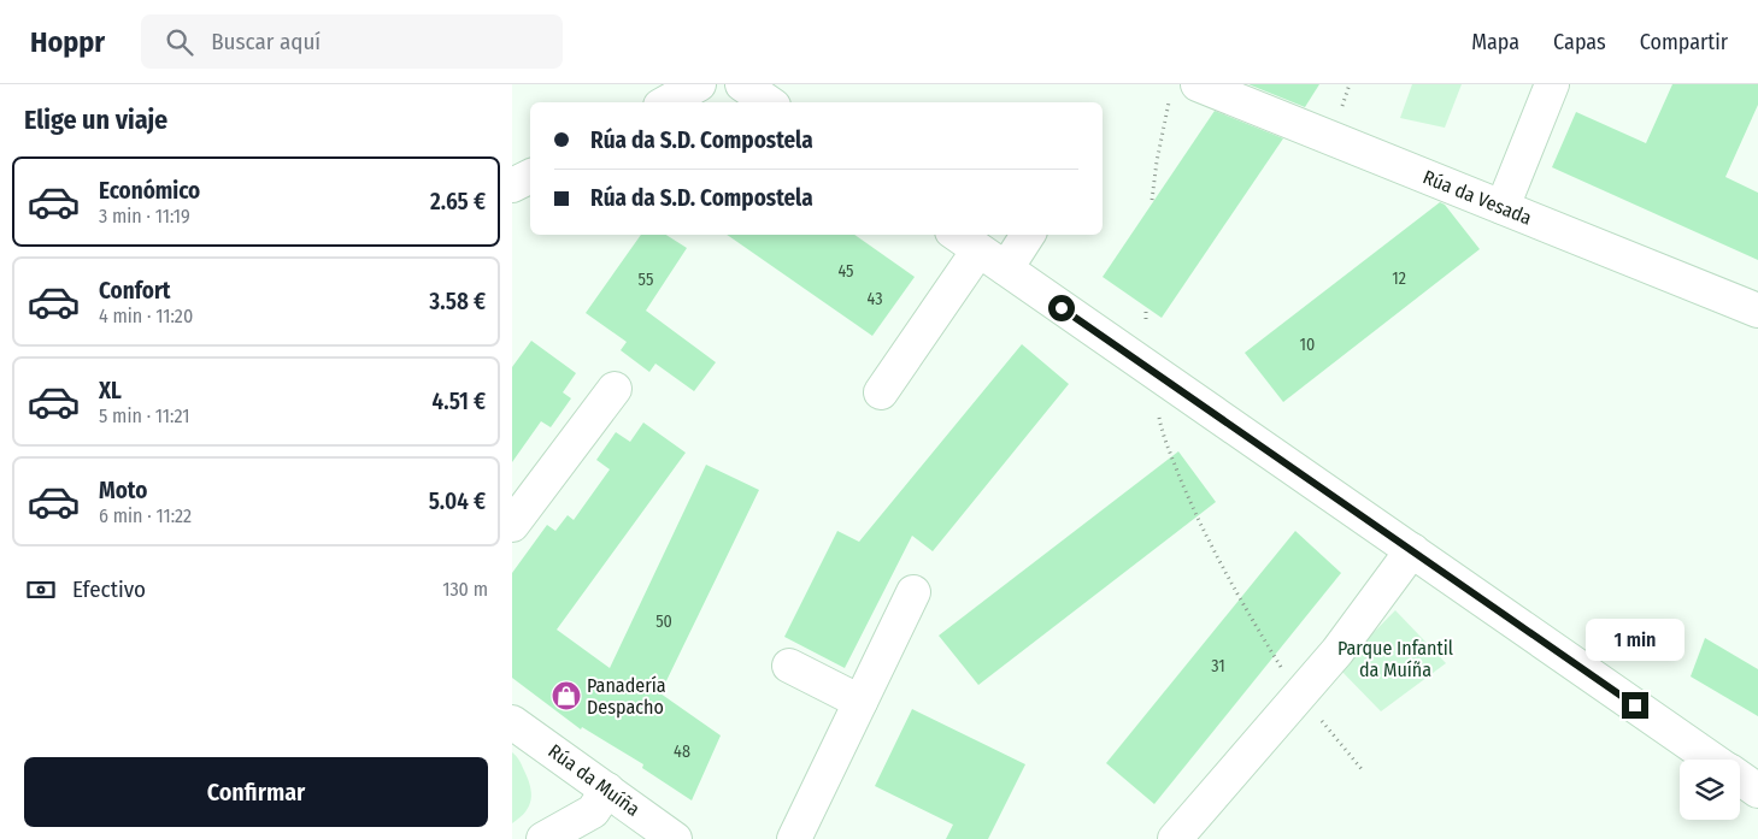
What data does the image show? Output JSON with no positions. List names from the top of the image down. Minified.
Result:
{"streets":{"street":["Rúa da Vesada","Rúa da Muíña"]},"parks":["Parque Infantil da Muíña"],"places":{"shop":["Panadería Despacho"]},"house_numbers":["45","12","55","43","10","50","31","48"],"page":{"header":"Hoppr","search":"Buscar aquí","nav":["Mapa","Capas","Compartir"],"heading":"Elige un viaje","banner":["Rúa da S.D. Compostela","Rúa da S.D. Compostela"],"list":[{"name":"Económico","note":"3 min · 11:19","value":"2.65 €"},{"name":"Confort","note":"4 min · 11:20","value":"3.58 €"},{"name":"XL","note":"5 min · 11:21","value":"4.51 €"},{"name":"Moto","note":"6 min · 11:22","value":"5.04 €"}],"pay":["Efectivo","130 m"],"bubble":"1 min","buttons":"Confirmar"}}
